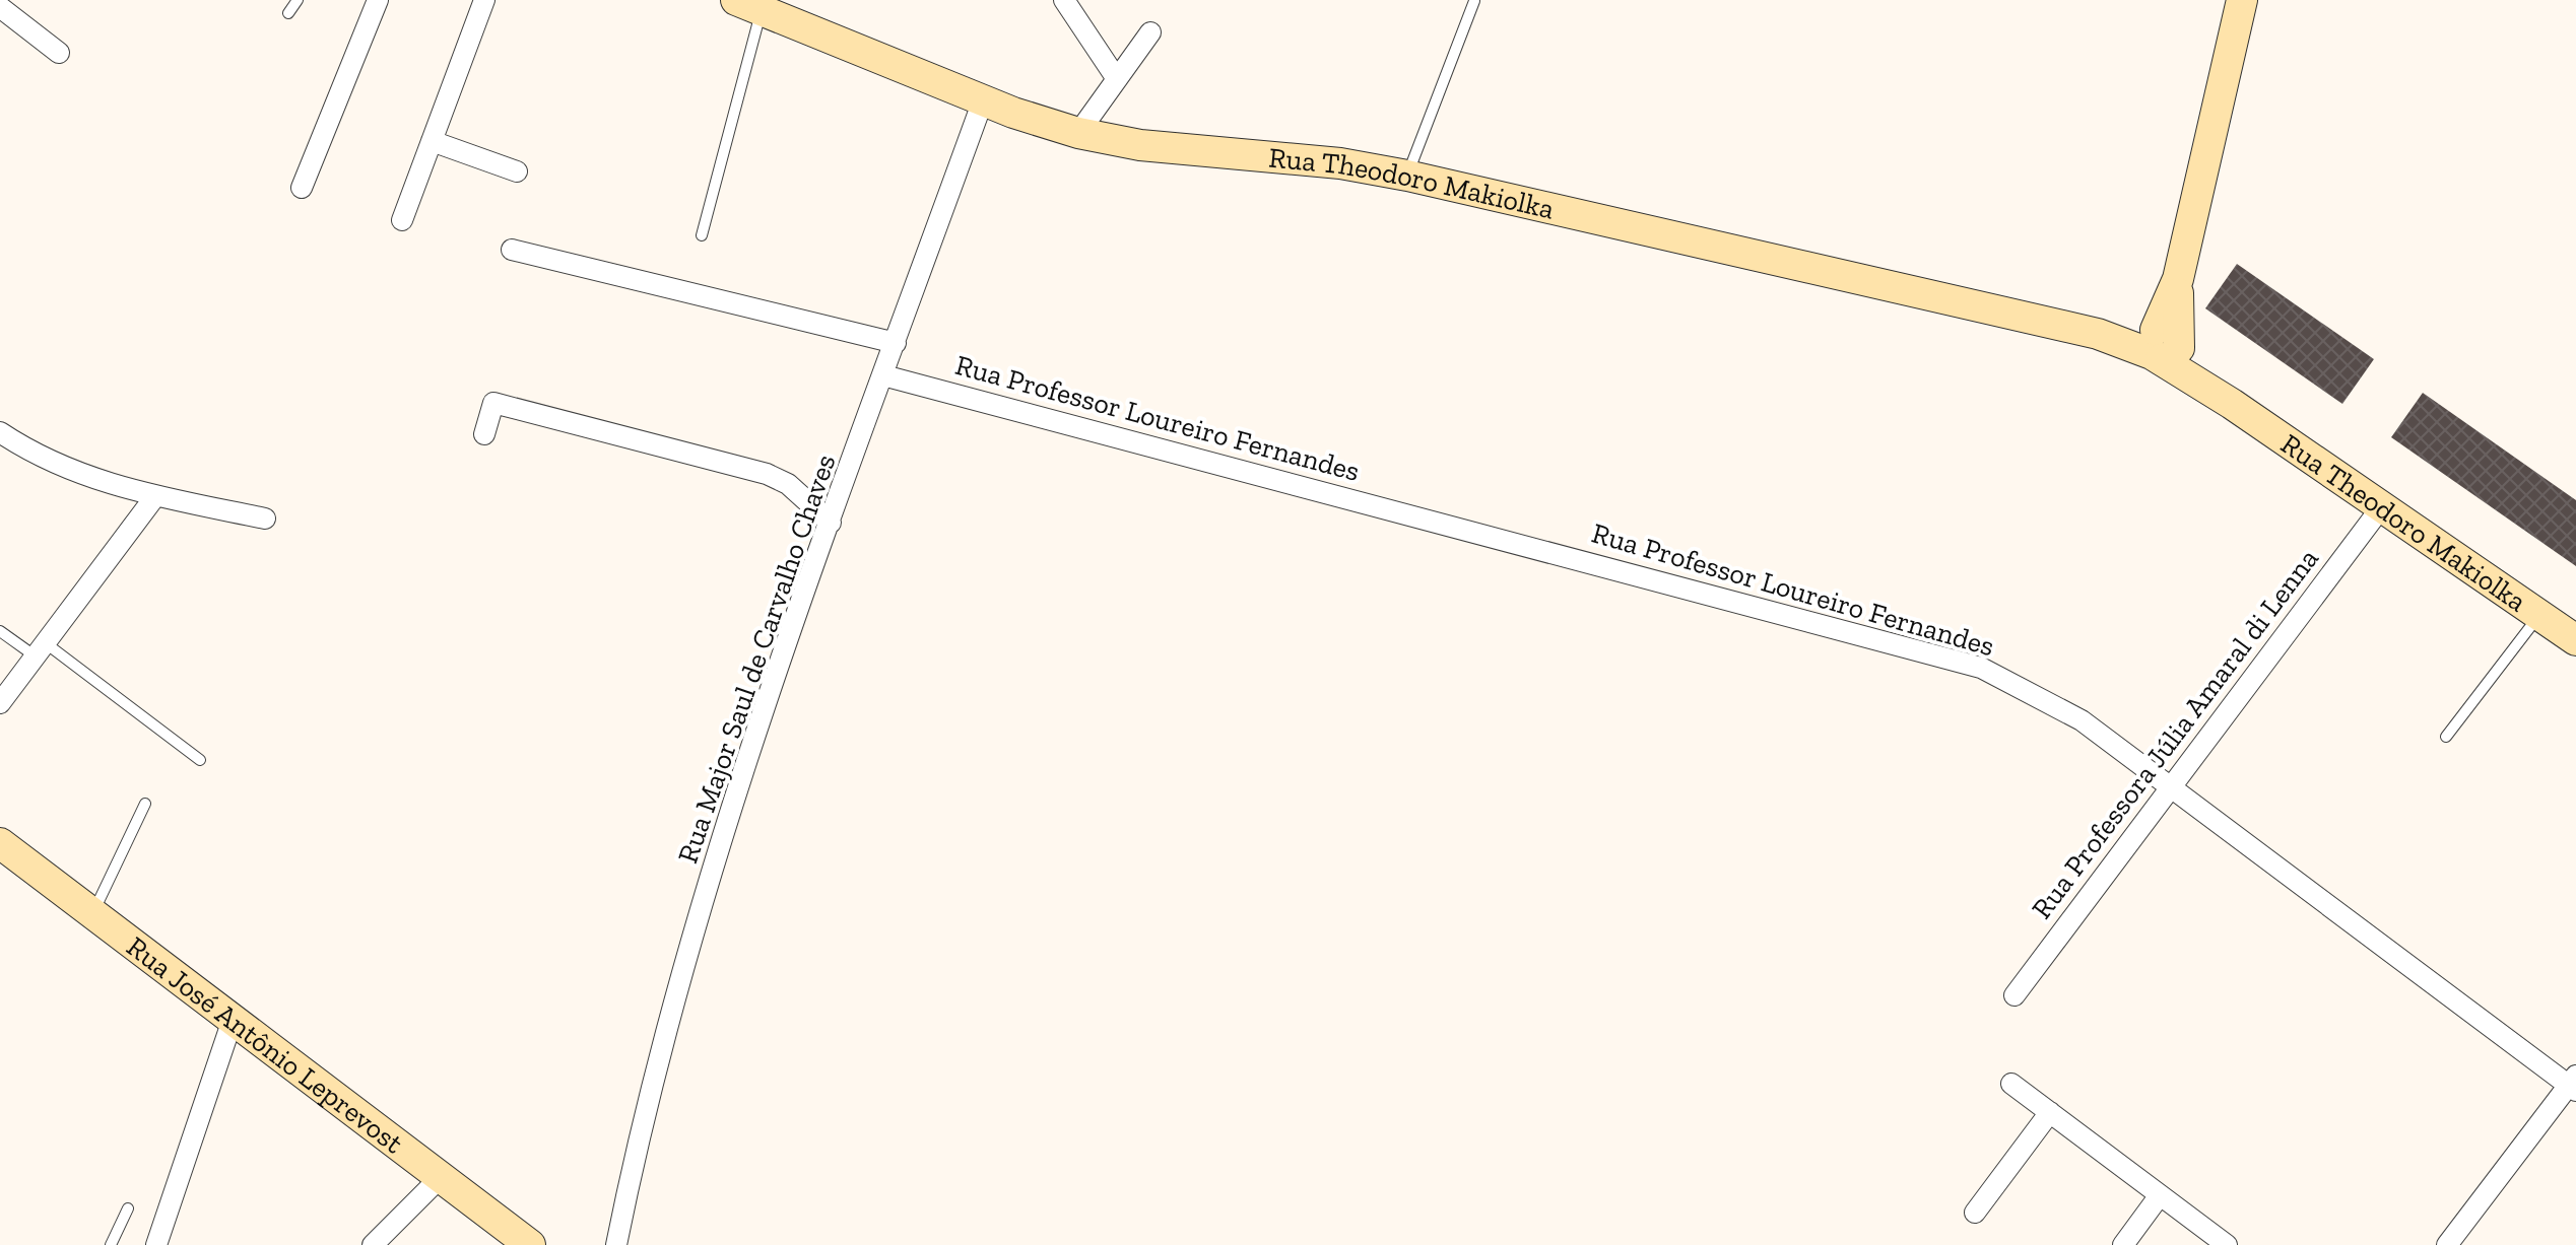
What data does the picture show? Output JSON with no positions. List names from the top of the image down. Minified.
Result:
{"streets":{"main road":["Rua Theodoro Makiolka","Rua José Antônio Leprevost"],"street":["Rua Professor Loureiro Fernandes","Rua Major Saul de Carvalho Chaves","Rua Professora Júlia Amaral di Lenna"]},"crossings":[["Rua Theodoro Makiolka","Rua Major Saul de Carvalho Chaves"],["Rua Theodoro Makiolka","Rua Professora Júlia Amaral di Lenna"],["Rua Professor Loureiro Fernandes","Rua Major Saul de Carvalho Chaves"],["Rua Professor Loureiro Fernandes","Rua Professora Júlia Amaral di Lenna"]]}
